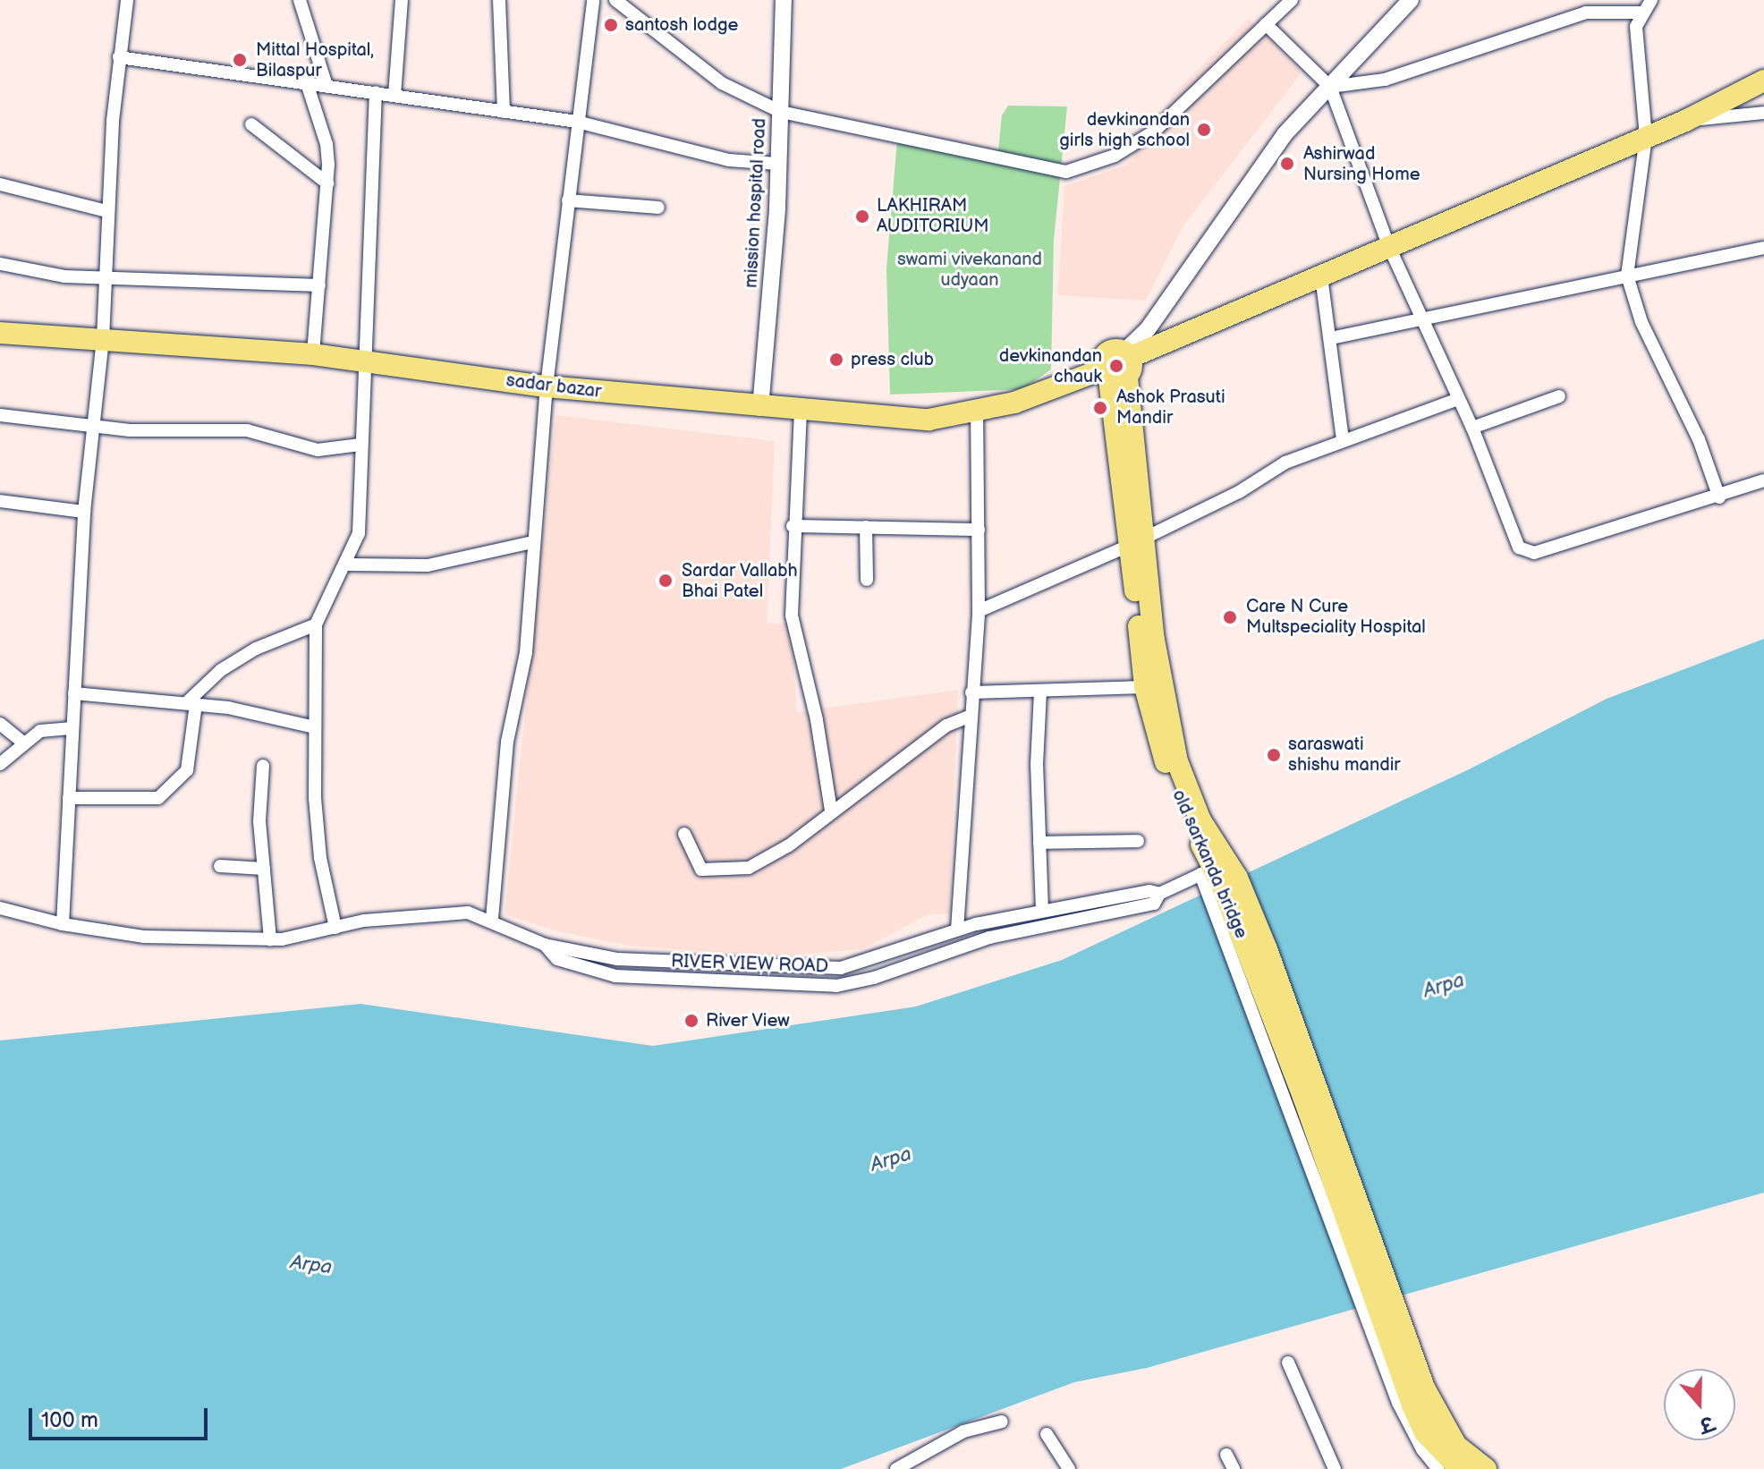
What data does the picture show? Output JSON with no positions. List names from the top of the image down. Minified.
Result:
{"streets":{"main road":["sadar bazar","old sarkanda bridge"],"street":["mission hospital road","RIVER VIEW ROAD"]},"crossings":[["mission hospital road","sadar bazar"],["sadar bazar","old sarkanda bridge"],["old sarkanda bridge","RIVER VIEW ROAD"]],"water":["Arpa"],"parks":["swami vivekanand udyaan"],"places":["santosh lodge","Mittal Hospital, Bilaspur","devkinandan girls high school","Ashirwad Nursing Home","LAKHIRAM AUDITORIUM","press club","devkinandan chauk","Ashok Prasuti Mandir","Sardar Vallabh Bhai Patel","Care N Cure Multspeciality Hospital","saraswati shishu mandir","River View"],"scale_bar":"100 m","north":"bottom"}
